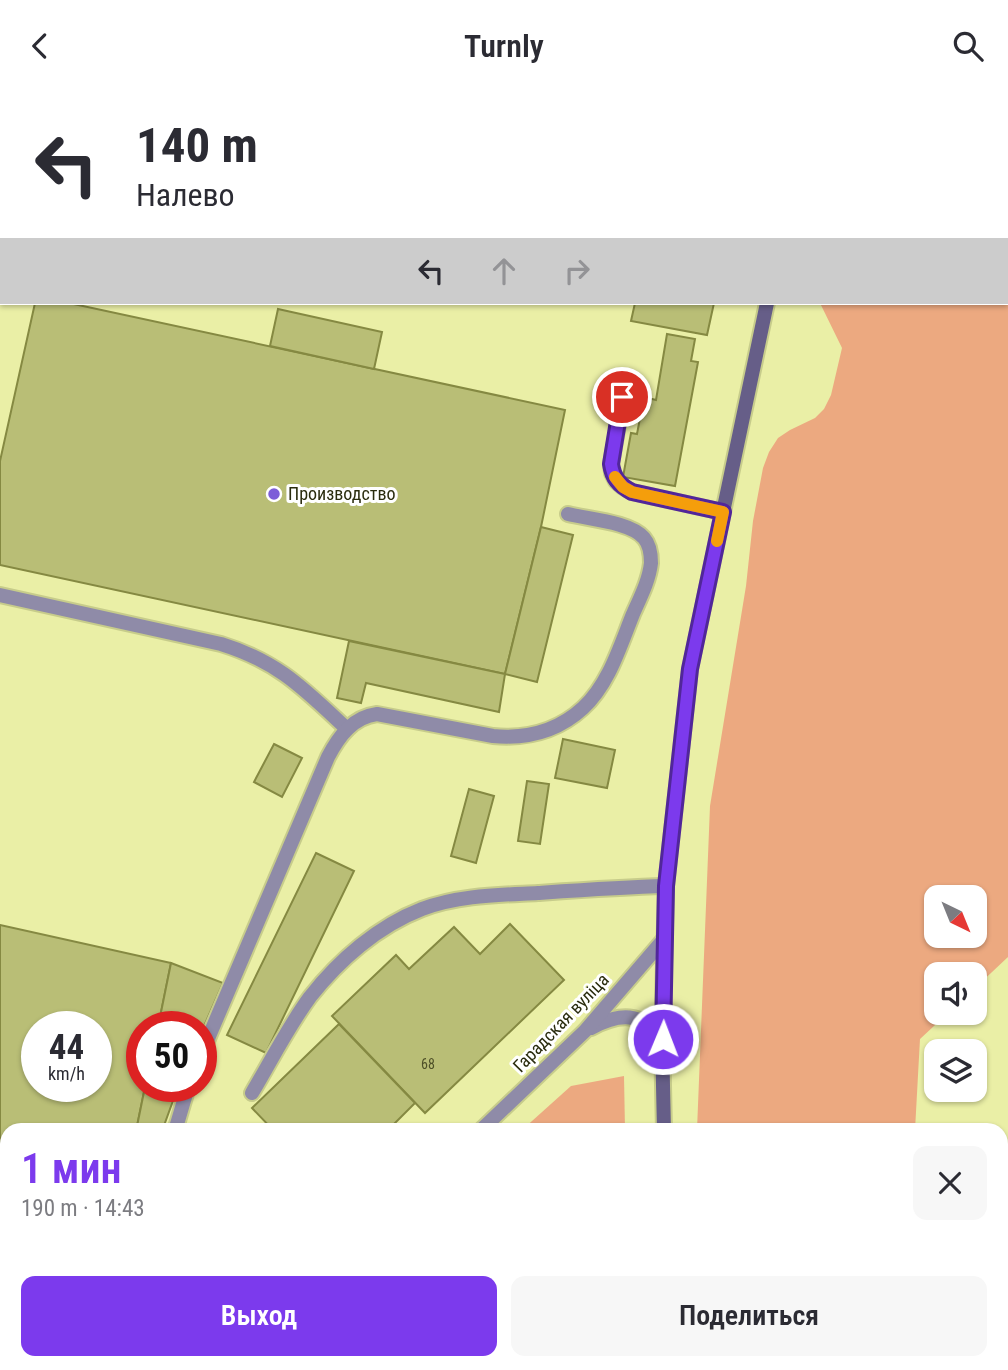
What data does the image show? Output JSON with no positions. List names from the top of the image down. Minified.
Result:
{"streets":{"lane":["Гарадская вуліца"]},"places":["Производство"],"house_numbers":["68"],"north":"bottom right","page":{"header":"Turnly","turn":["140 m","Налево"],"speed":"44 km/h","limit":"50","heading":["1 мин","190 m · 14:43"],"buttons":["Выход","Поделиться"]}}
